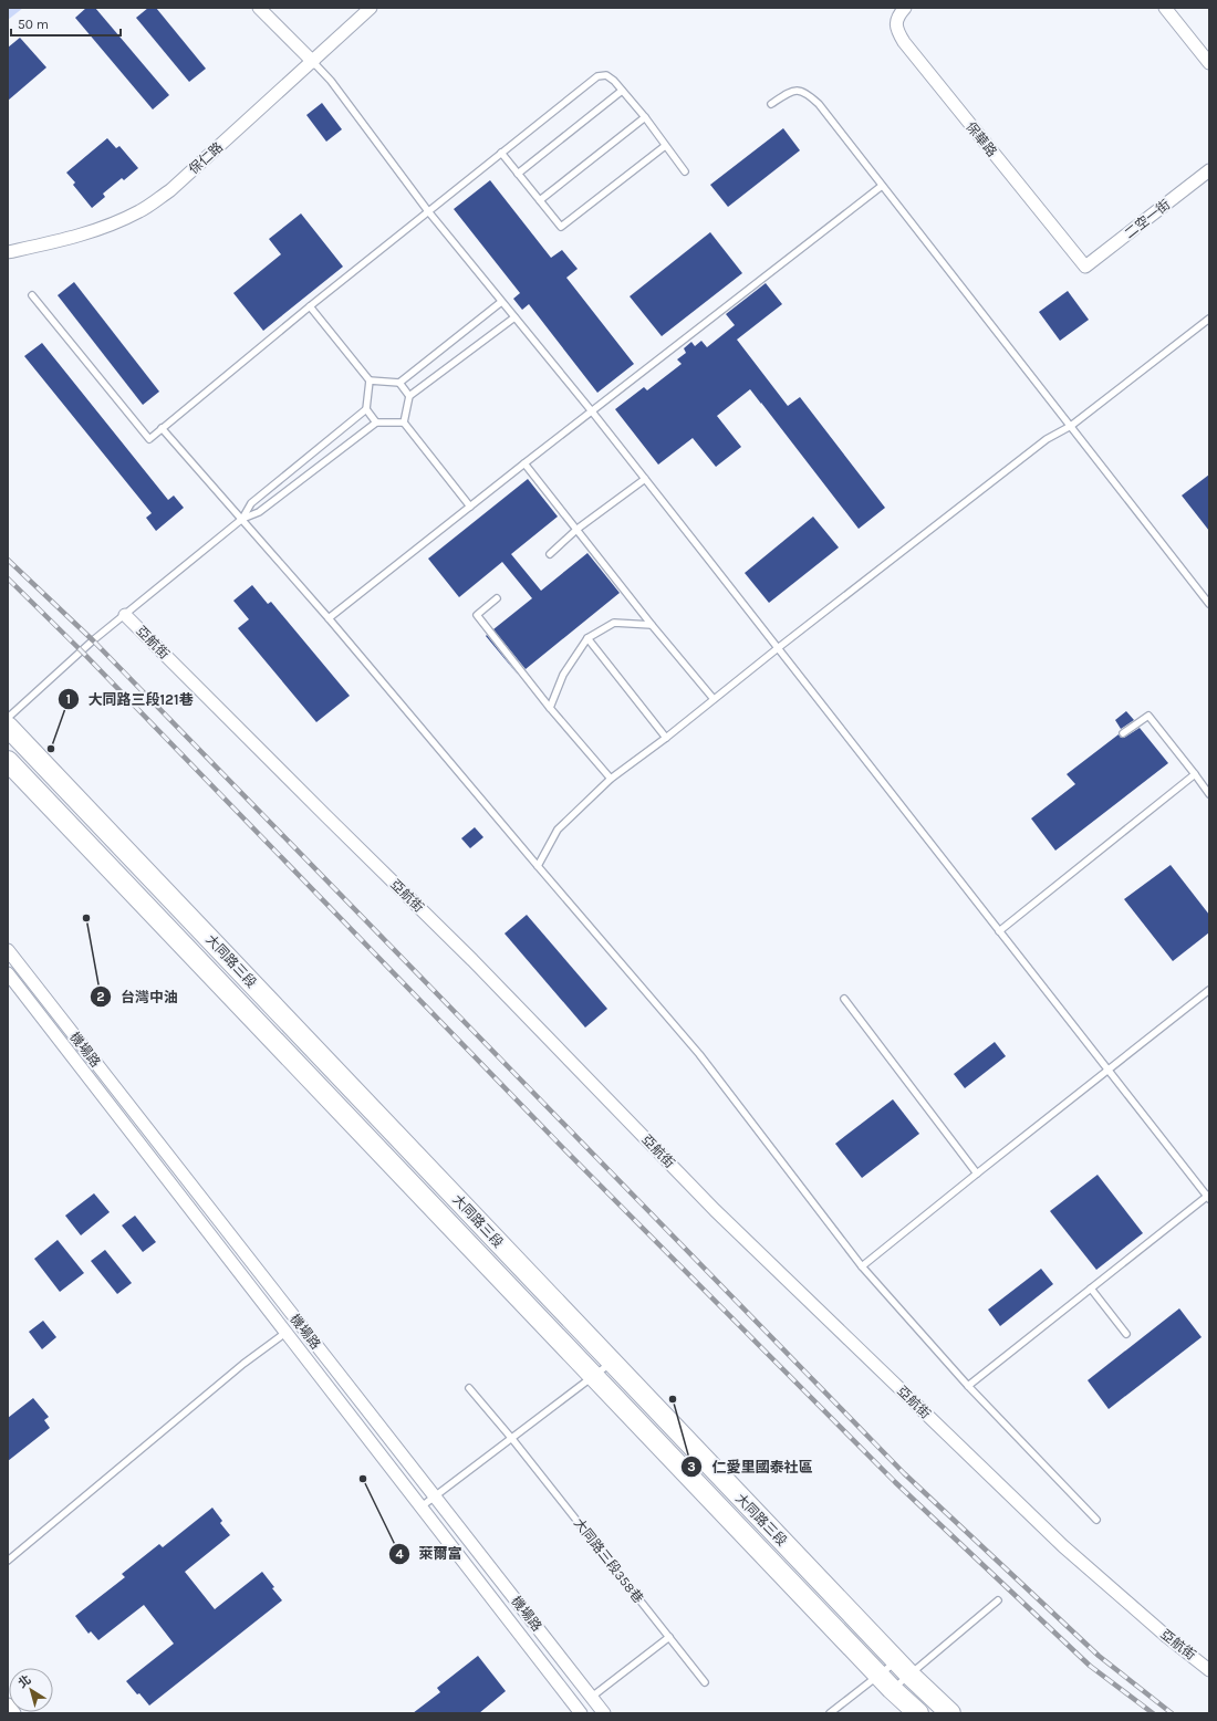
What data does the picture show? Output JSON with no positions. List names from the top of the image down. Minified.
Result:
{"streets":{"main road":["大同路三段"],"street":["保華路","保仁路","二空一街","亞航街","機場路"],"lane":["大同路三段358巷"]},"crossings":[["保華路","二空一街"]],"places":["大同路三段121巷","台灣中油","仁愛里國泰社區","萊爾富"],"scale_bar":"50 m","north":"top left"}
